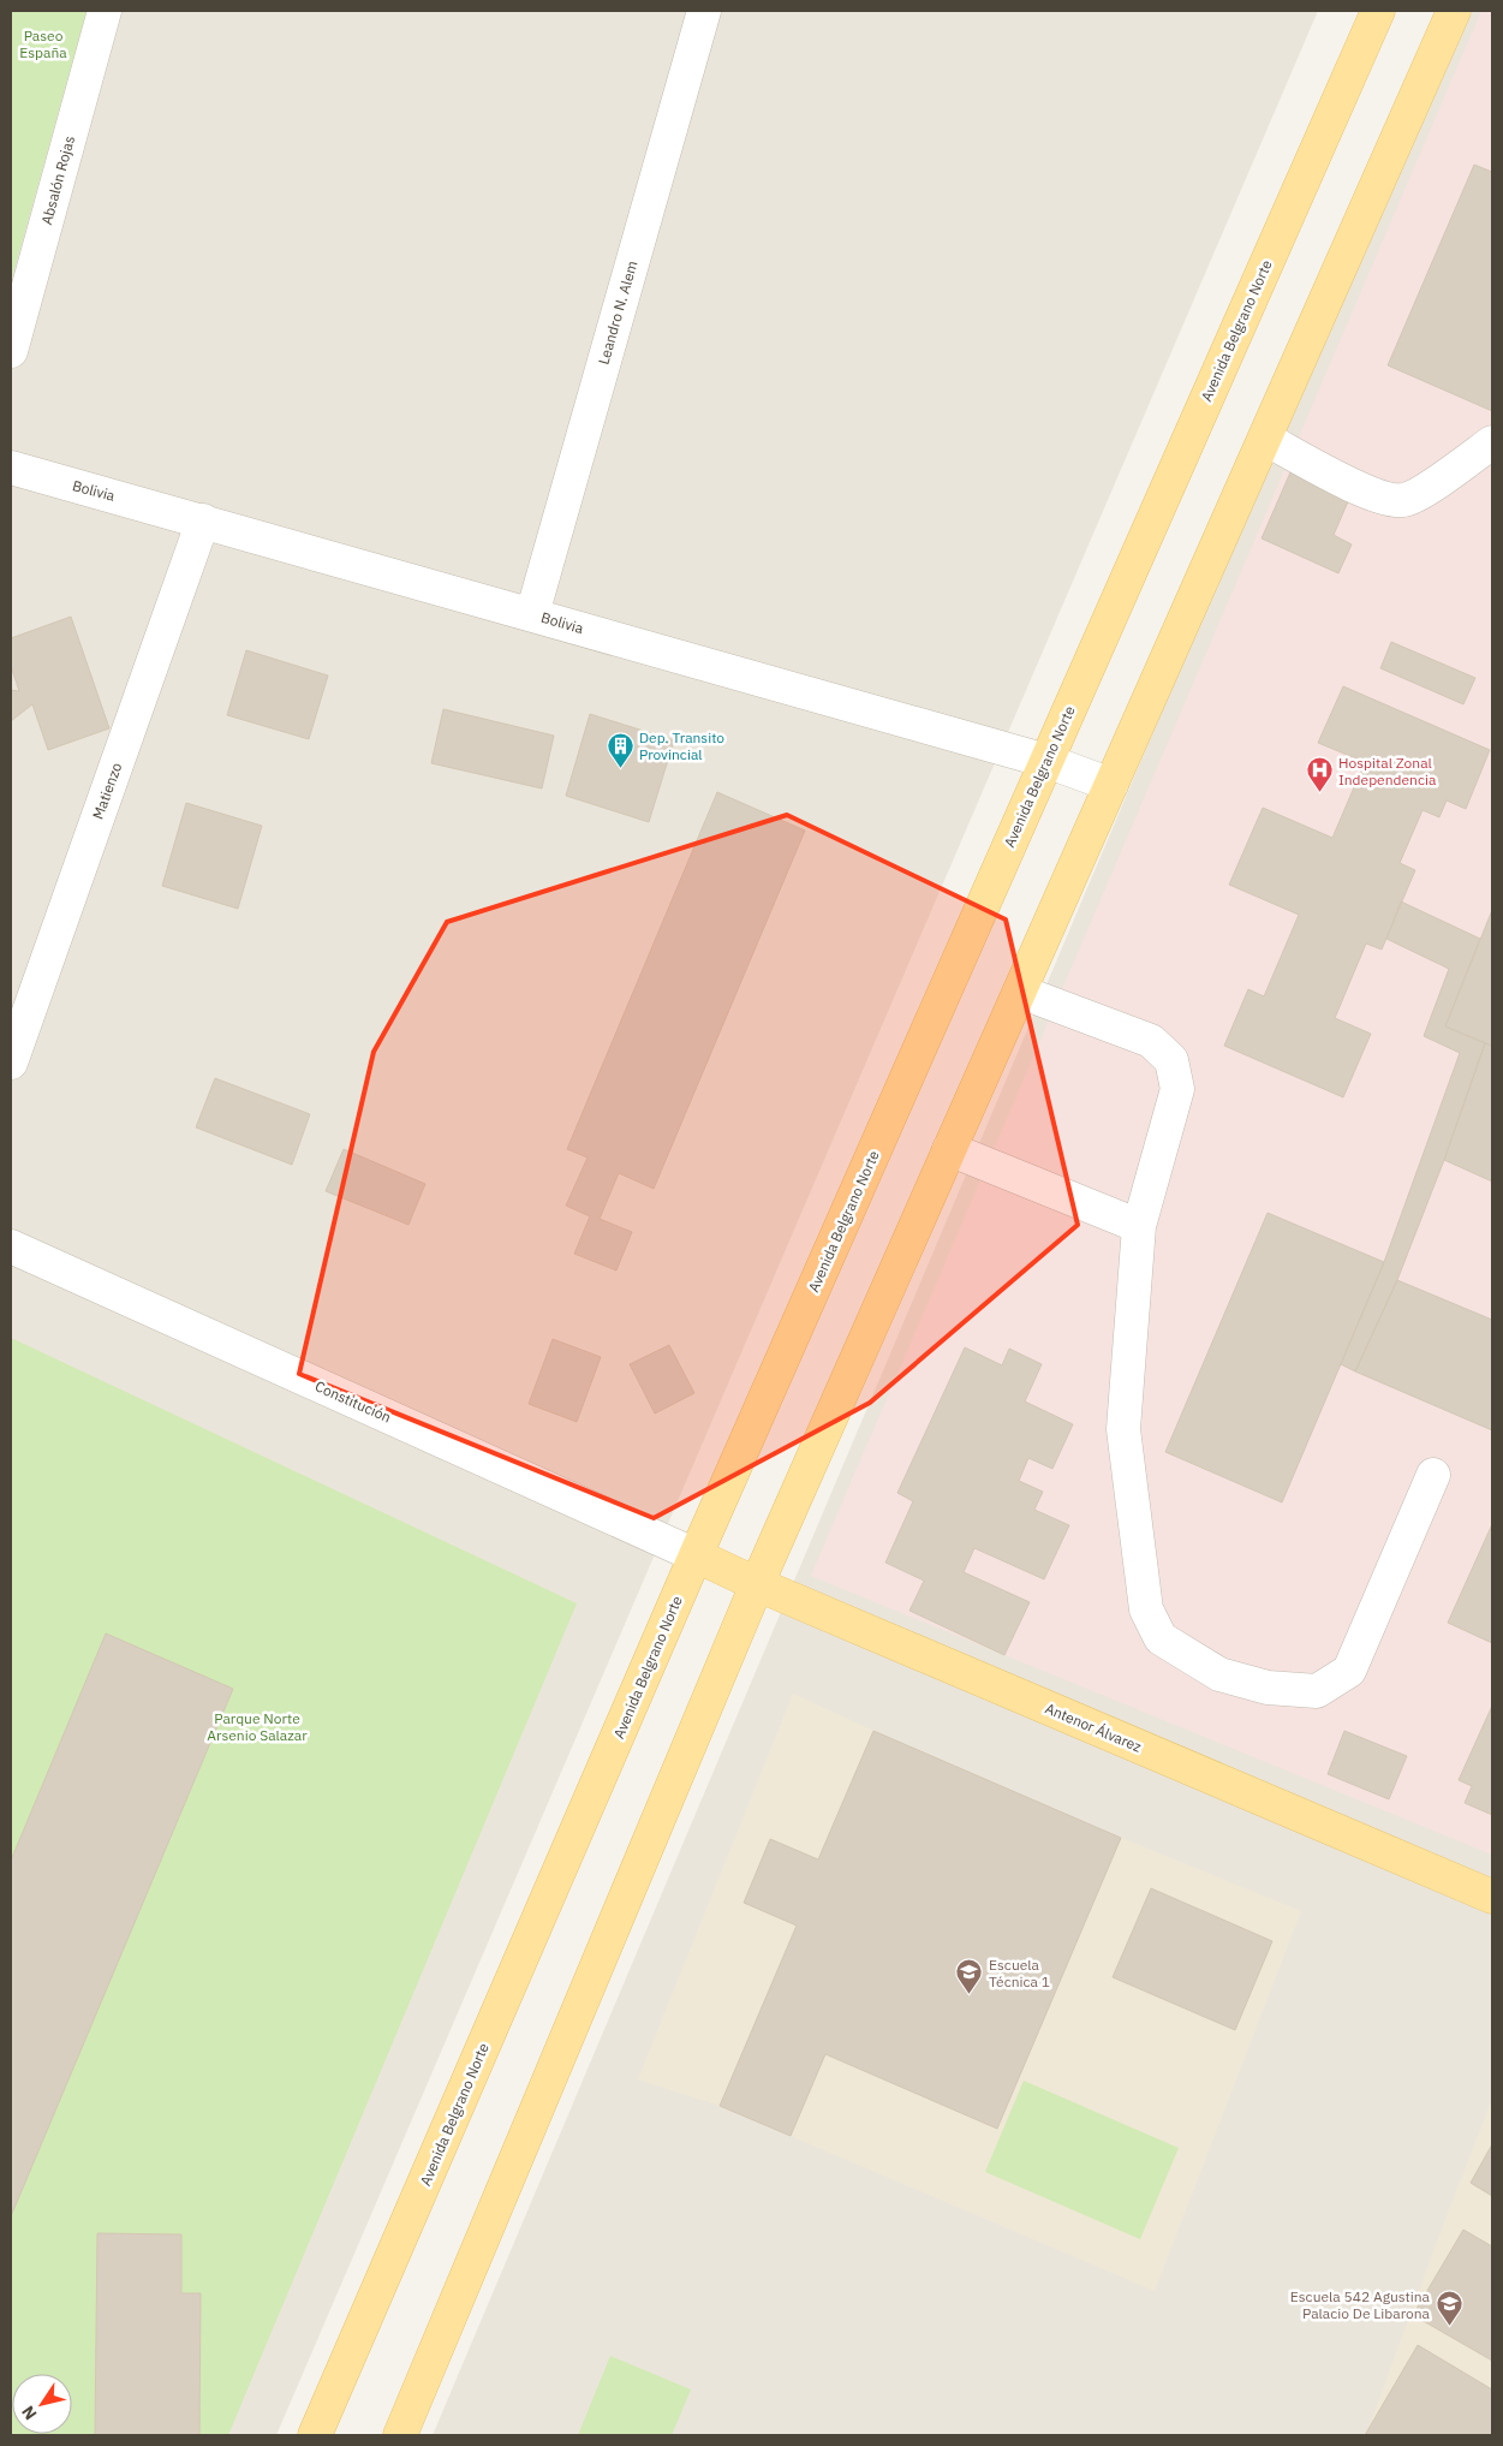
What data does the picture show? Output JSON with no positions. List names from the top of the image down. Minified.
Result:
{"streets":{"main road":["Avenida Belgrano Norte","Antenor Álvarez"],"street":["Absalón Rojas","Leandro N. Alem","Bolivia","Matienzo","Constitución"]},"crossings":[["Leandro N. Alem","Bolivia"],["Avenida Belgrano Norte","Bolivia"],["Avenida Belgrano Norte","Constitución"],["Avenida Belgrano Norte","Antenor Álvarez"],["Bolivia","Matienzo"],["Constitución","Antenor Álvarez"]],"parks":["Paseo España","Parque Norte Arsenio Salazar"],"places":{"building":["Dep. Transito Provincial"],"hospital":["Hospital Zonal Independencia"],"school or university":["Escuela Técnica 1","Escuela 542 Agustina Palacio De Libarona"]},"north":"bottom left"}
